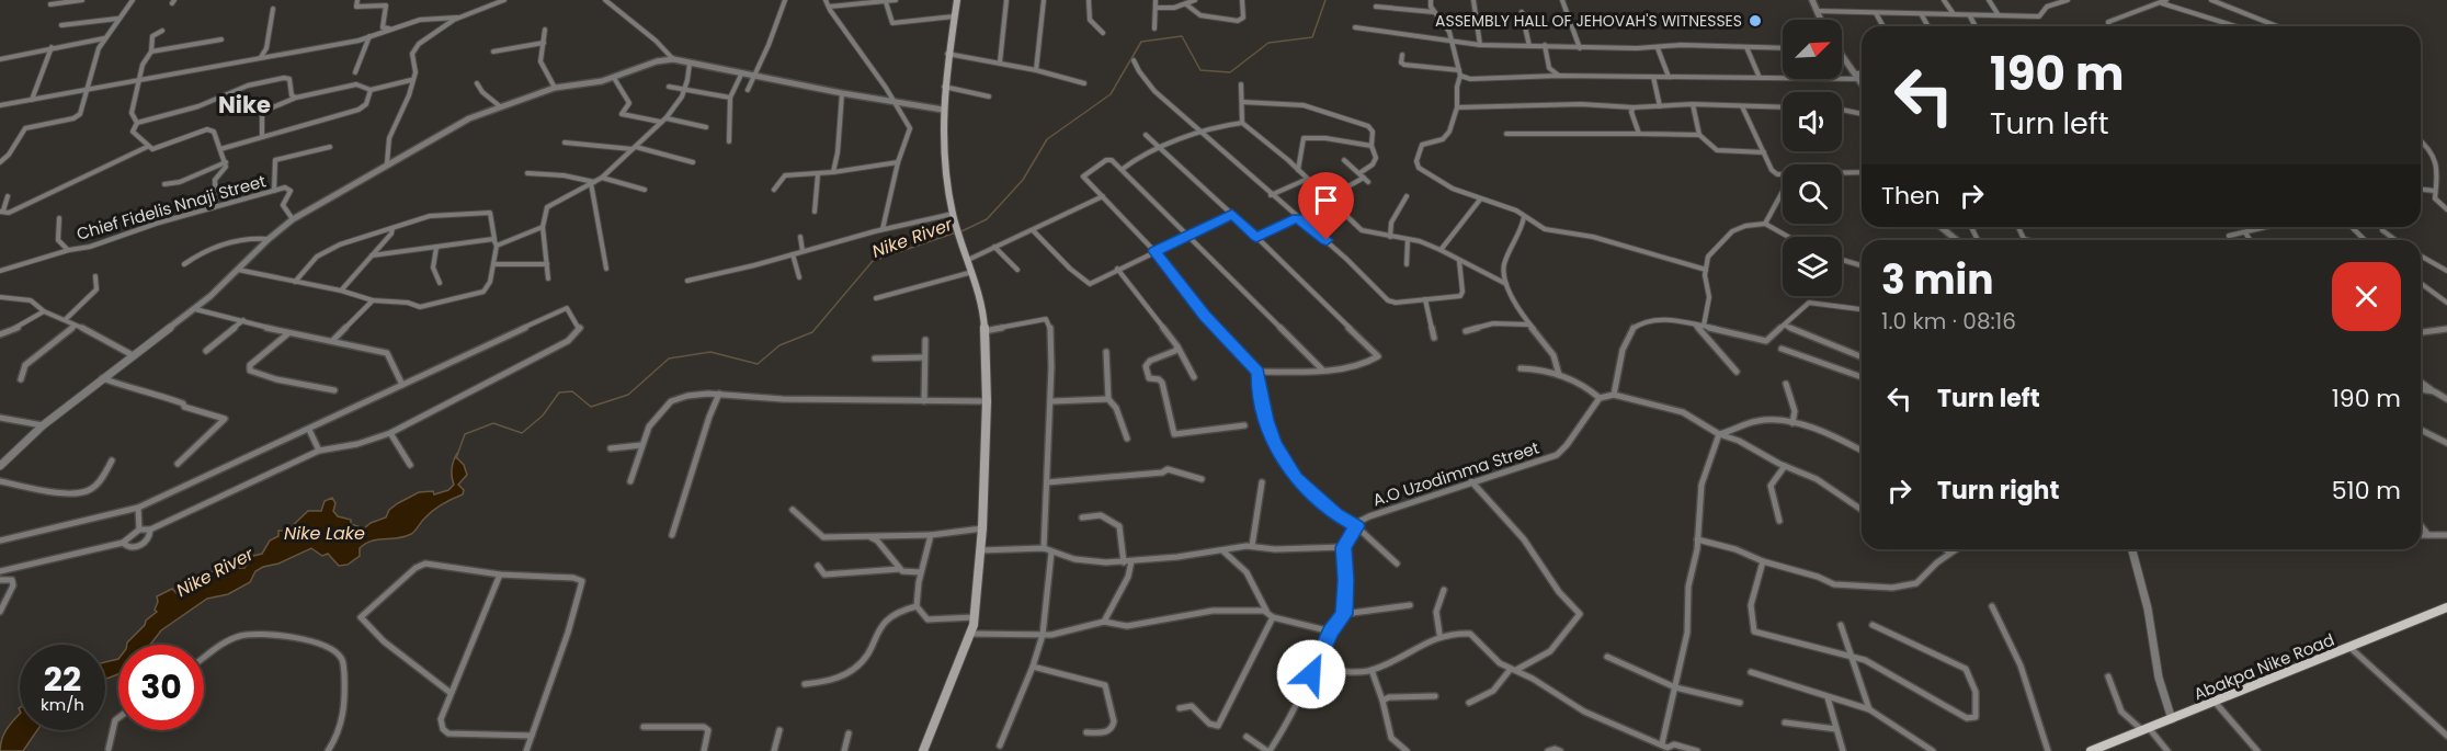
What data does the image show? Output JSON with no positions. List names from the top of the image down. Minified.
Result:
{"streets":{"main road":["Abakpa Nike Road"],"street":["Chief Fidelis Nnaji Street","A.O Uzodimma Street"]},"districts":["Nike"],"water":["Nike River","Nike Lake"],"places":["ASSEMBLY HALL OF JEHOVAH'S WITNESSES"],"north":"top right","page":{"turn":["190 m","Turn left"],"then":"Then","heading":["3 min","1.0 km · 08:16"],"list":[{"name":"Turn left","value":"190 m"},{"name":"Turn right","value":"510 m"}],"speed":"22 km/h","limit":"30"}}
